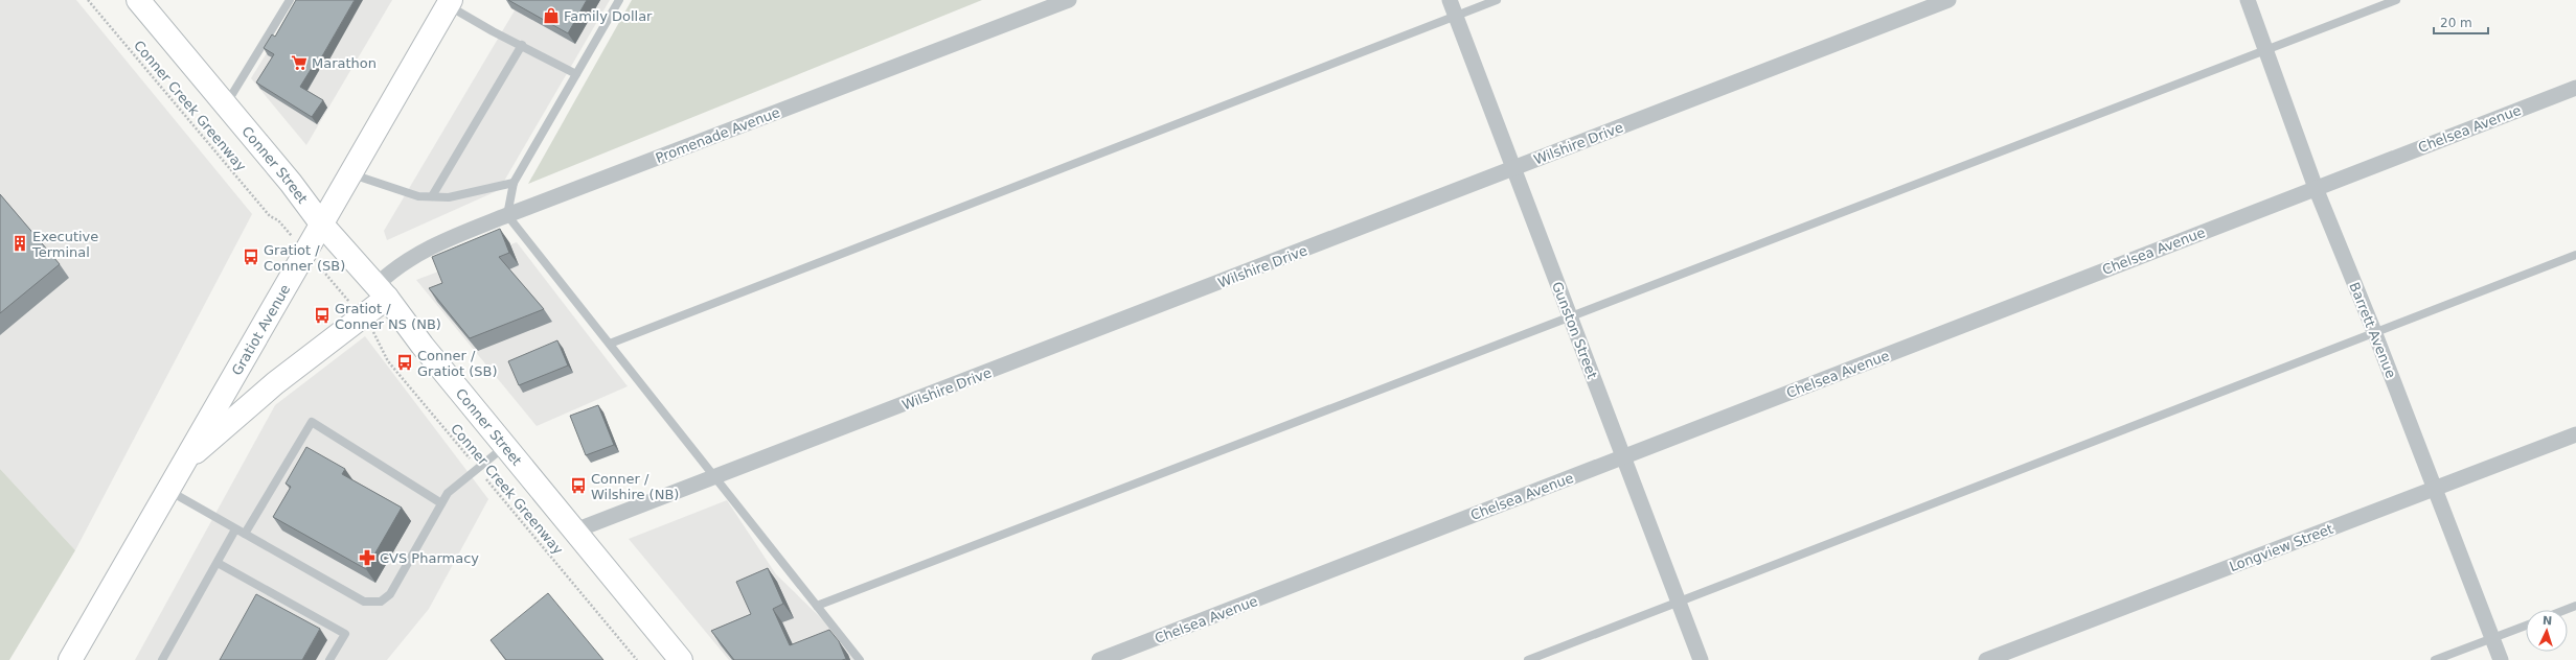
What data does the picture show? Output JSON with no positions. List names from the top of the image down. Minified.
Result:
{"streets":{"main road":["Conner Street","Gratiot Avenue"],"street":["Chelsea Avenue","Promenade Avenue","Wilshire Drive","Gunston Street","Barrett Avenue","Longview Street"],"path":["Conner Creek Greenway"]},"crossings":[["Chelsea Avenue","Gunston Street"],["Chelsea Avenue","Barrett Avenue"],["Promenade Avenue","Conner Street"],["Wilshire Drive","Conner Street"],["Wilshire Drive","Gunston Street"],["Conner Street","Gratiot Avenue"],["Barrett Avenue","Longview Street"]],"places":{"shop":["Family Dollar"],"supermarket":["Marathon"],"building":["Executive Terminal"],"bus stop":["Gratiot / Conner (SB)","Gratiot / Conner NS (NB)","Conner / Gratiot (SB)","Conner / Wilshire (NB)"],"pharmacy":["CVS Pharmacy"]},"scale_bar":"20 m","north":"top"}
